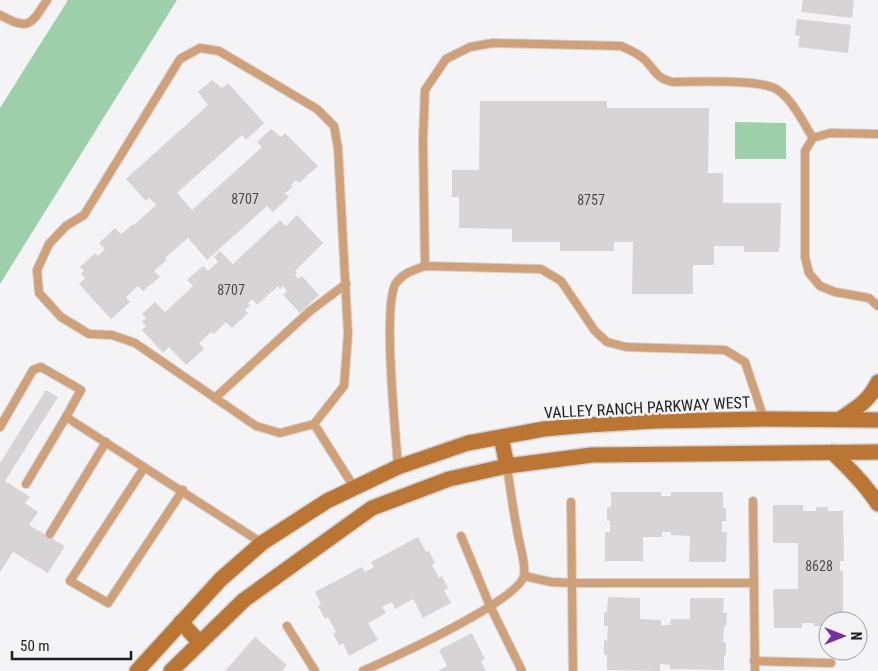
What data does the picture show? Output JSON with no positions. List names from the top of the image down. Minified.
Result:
{"streets":{"main road":["VALLEY RANCH PARKWAY WEST"]},"house_numbers":["8707","8757","8707","8628"],"scale_bar":"50 m","north":"right"}
